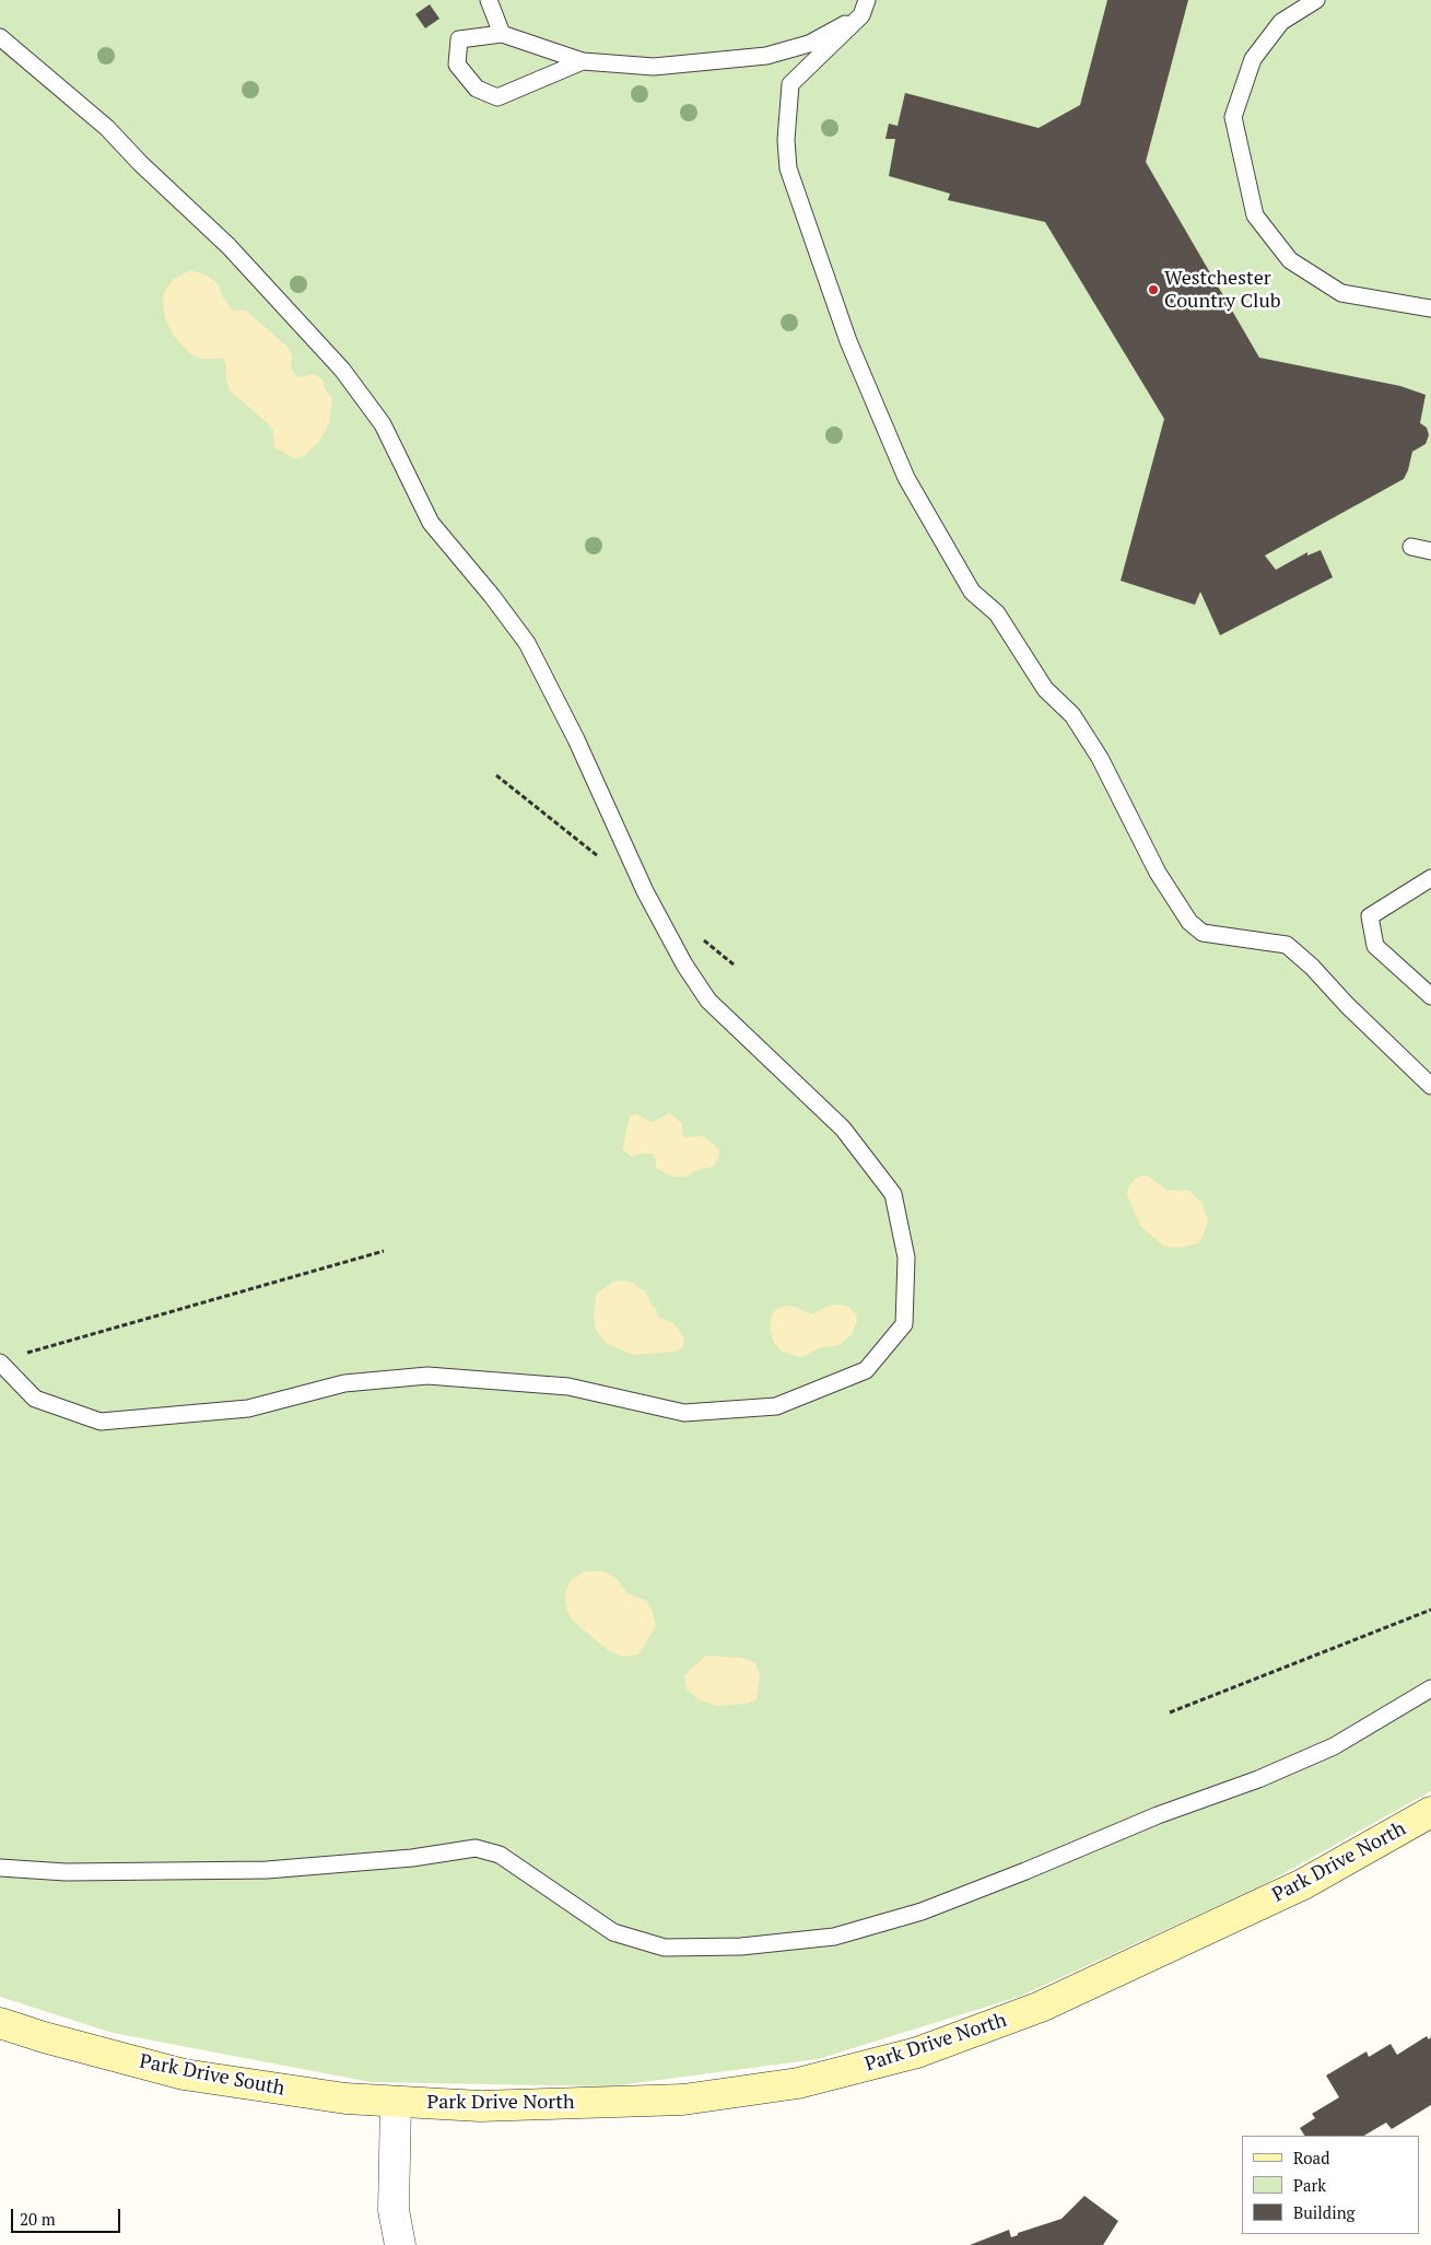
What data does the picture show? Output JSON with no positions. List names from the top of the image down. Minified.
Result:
{"streets":{"street":["Park Drive North","Park Drive South"]},"crossings":[["Park Drive North","Park Drive South"]],"places":["Westchester Country Club"],"legend":["Road","Park","Building"],"scale_bar":"20 m"}
